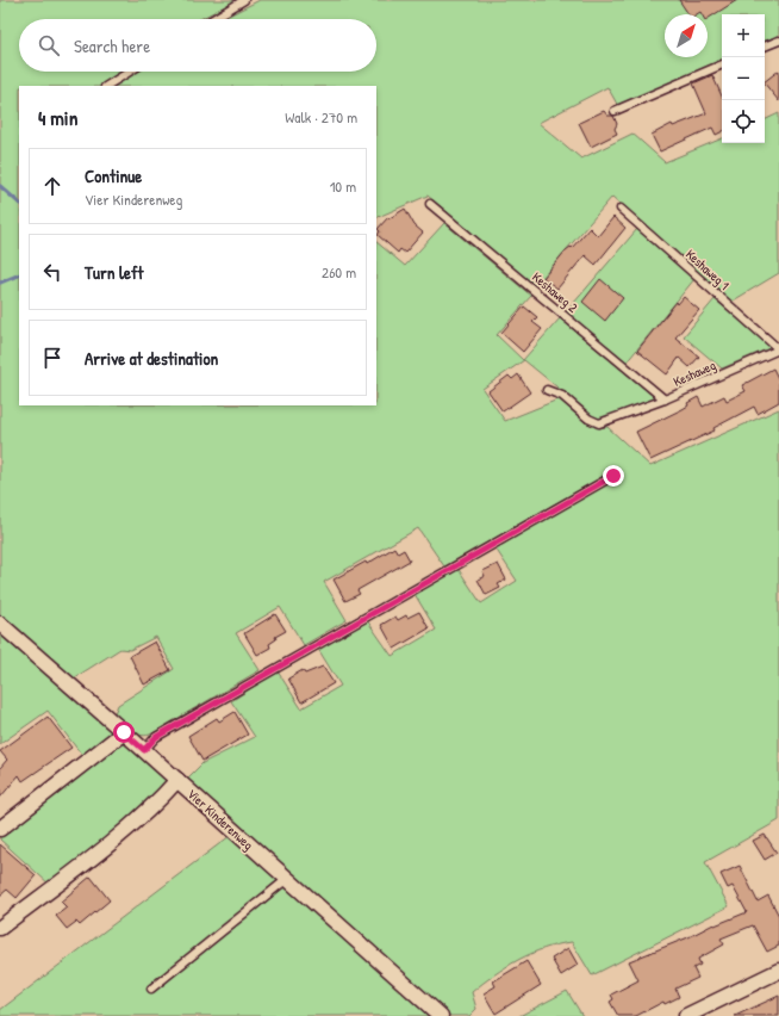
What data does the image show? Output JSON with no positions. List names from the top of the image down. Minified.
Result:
{"streets":{"street":["Vier Kinderenweg"],"lane":["Keshaweg 1","Keshaweg 2","Keshaweg"]},"crossings":[["Keshaweg 1","Keshaweg"],["Keshaweg 2","Keshaweg"]],"north":"top right","page":{"map_buttons":["+","−"],"search":"Search here","heading":["4 min","Walk · 270 m"],"list":[["Continue","Vier Kinderenweg","10 m"],["Turn left","260 m"],"Arrive at destination"]}}
